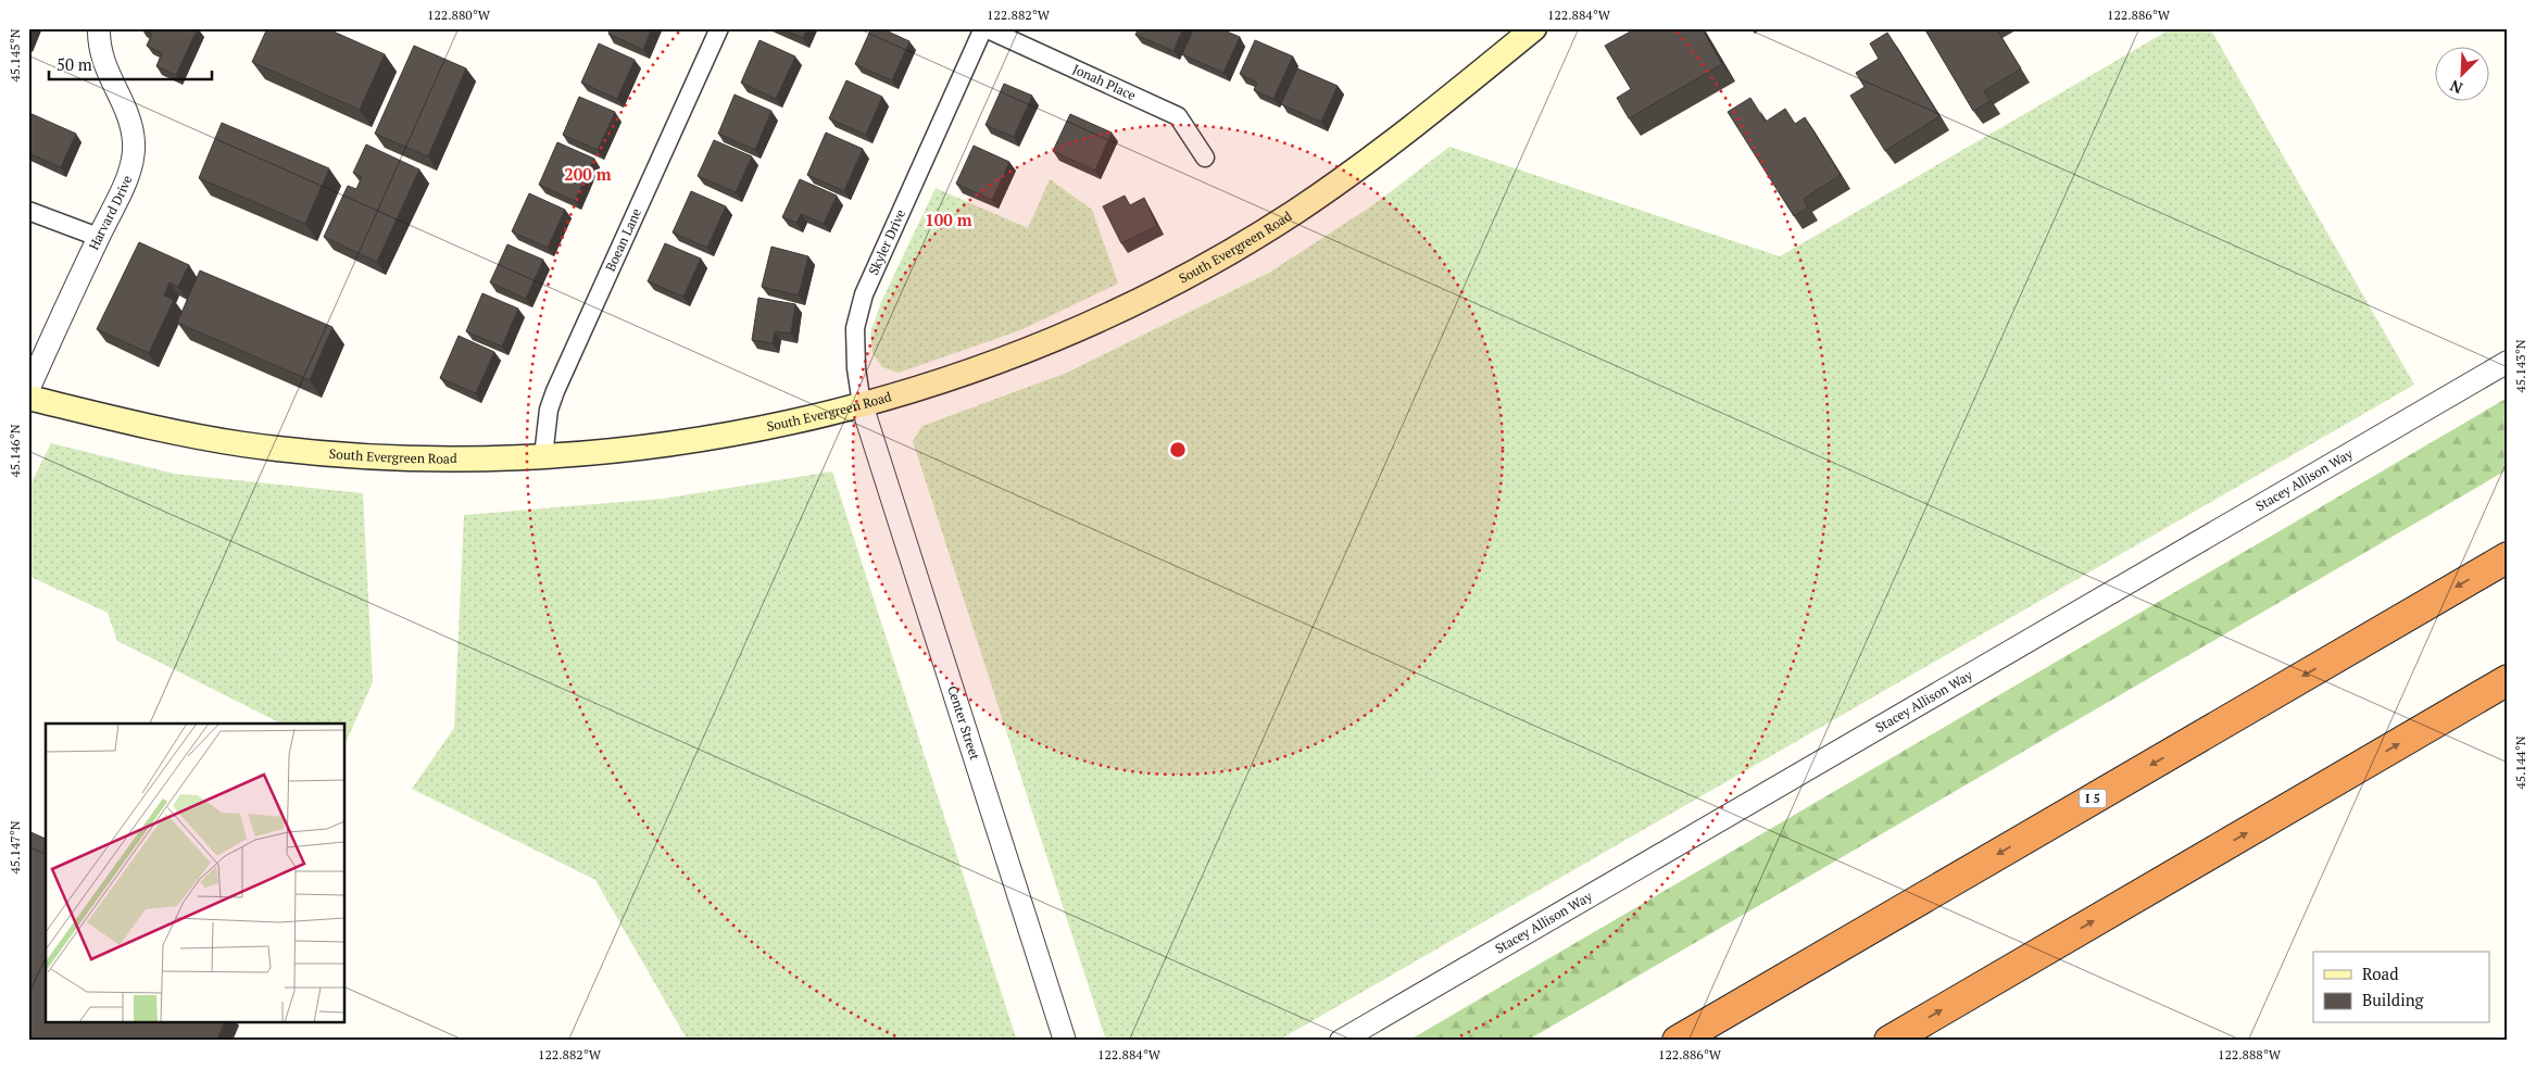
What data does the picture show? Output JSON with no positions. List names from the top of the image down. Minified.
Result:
{"streets":{"highway":["I 5"],"main road":["South Evergreen Road"],"street":["Jonah Place","Harvard Drive","Boean Lane","Skyler Drive","Stacey Allison Way","Center Street"]},"crossings":[["Jonah Place","Skyler Drive"],["Boean Lane","South Evergreen Road"],["Skyler Drive","South Evergreen Road"],["Skyler Drive","Center Street"],["South Evergreen Road","Center Street"]],"legend":["Road","Building"],"scale_bar":"50 m","north":"bottom left","coordinates":["122.880°W","122.882°W","122.884°W","122.886°W","45.145°N","45.143°N","45.146°N","45.144°N","45.147°N","122.888°W"],"rings":["200 m","100 m"]}
